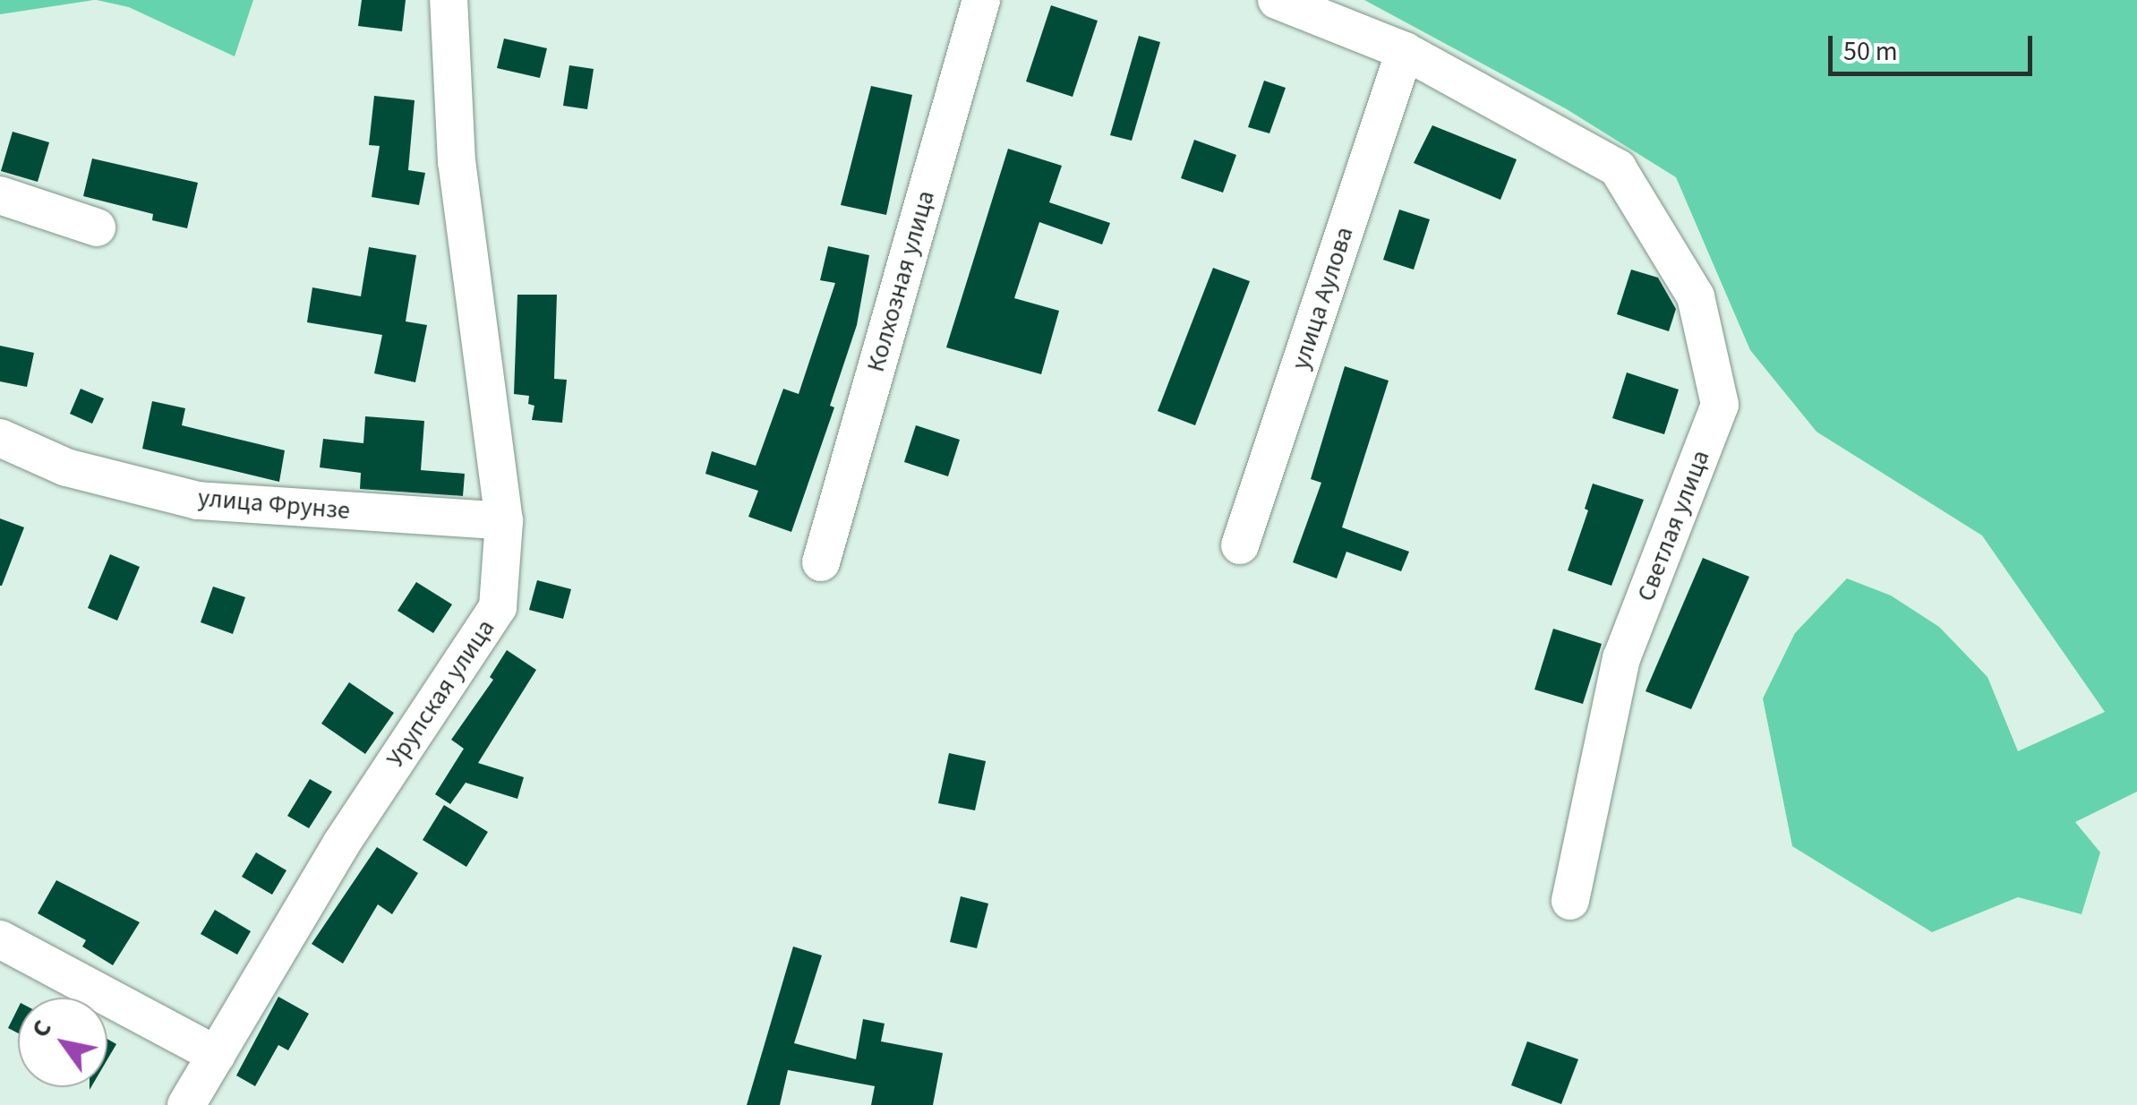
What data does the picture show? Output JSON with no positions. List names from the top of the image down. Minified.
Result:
{"streets":{"street":["Колхозная улица","улица Аулова","улица Фрунзе","Светлая улица","Урупская улица"]},"crossings":[["улица Аулова","Светлая улица"],["улица Фрунзе","Урупская улица"]],"scale_bar":"50 m","north":"top left"}
